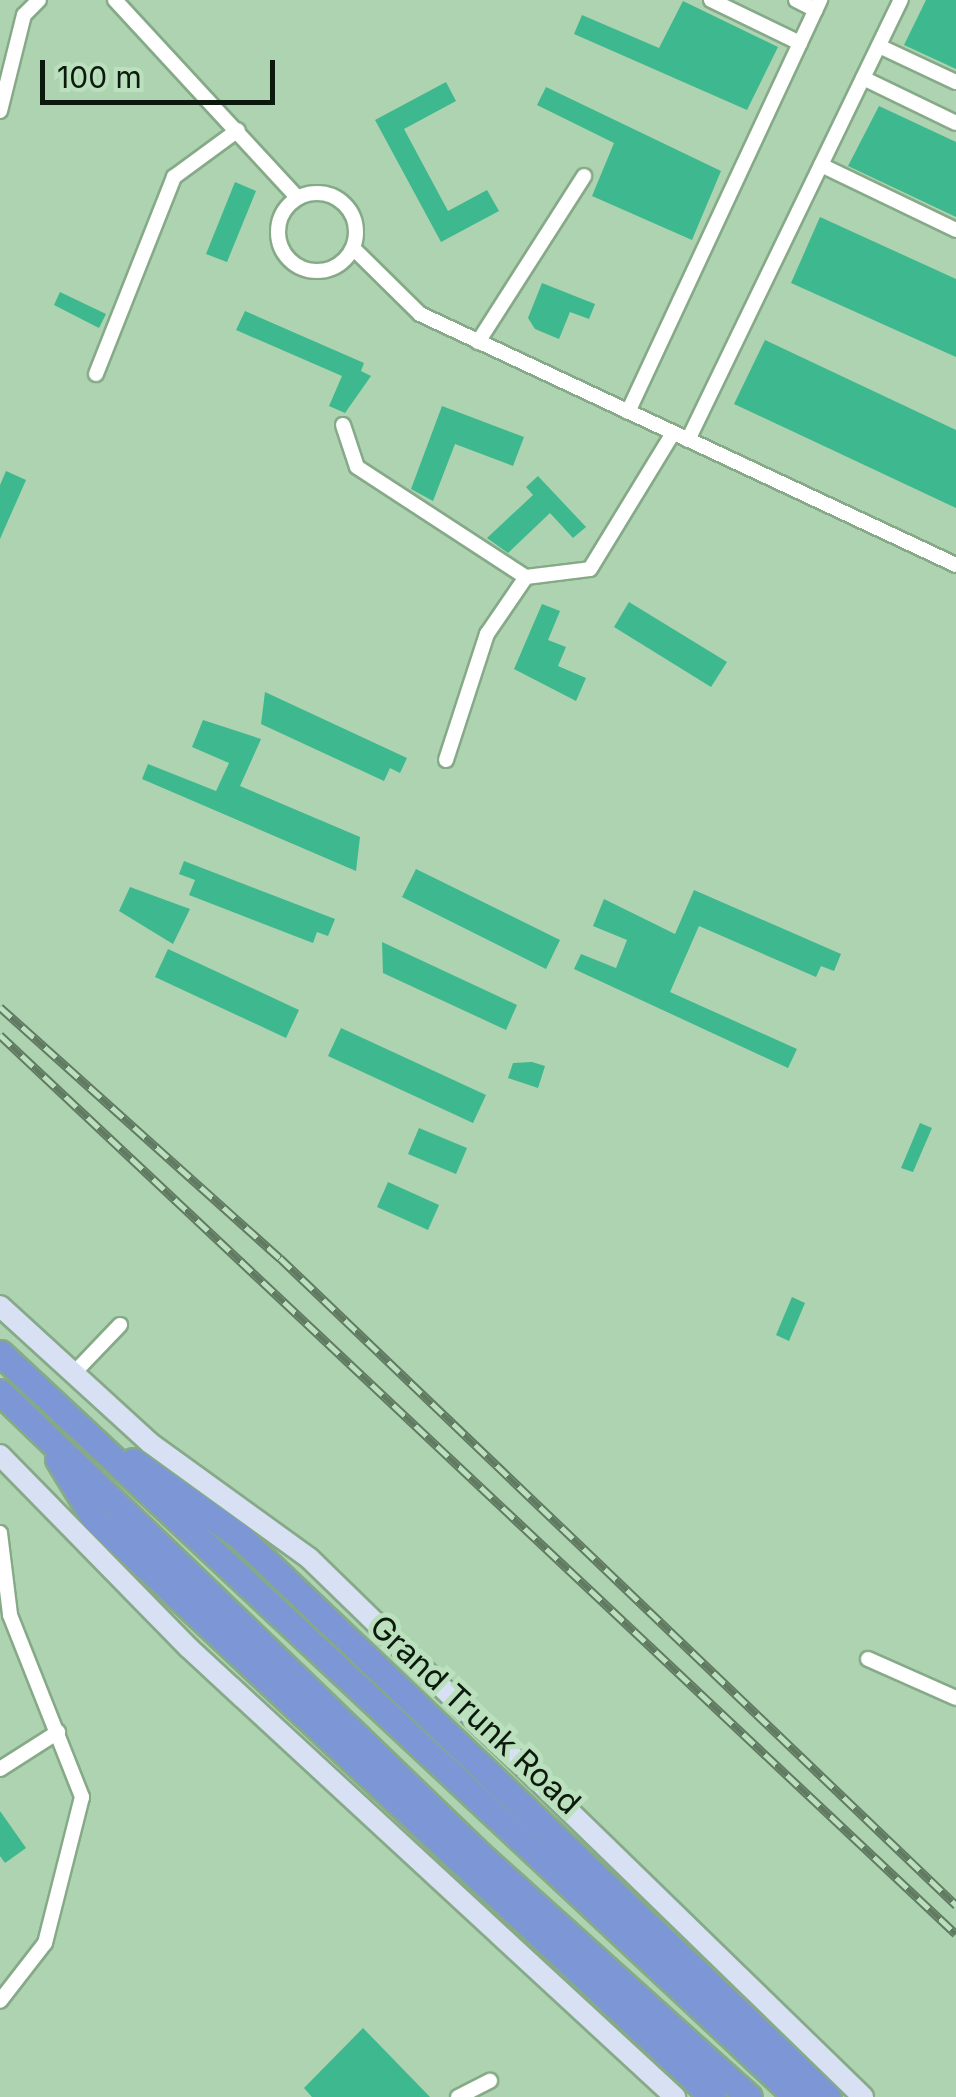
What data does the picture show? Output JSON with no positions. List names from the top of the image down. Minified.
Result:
{"streets":{"highway":["Grand Trunk Road"]},"scale_bar":"100 m"}
